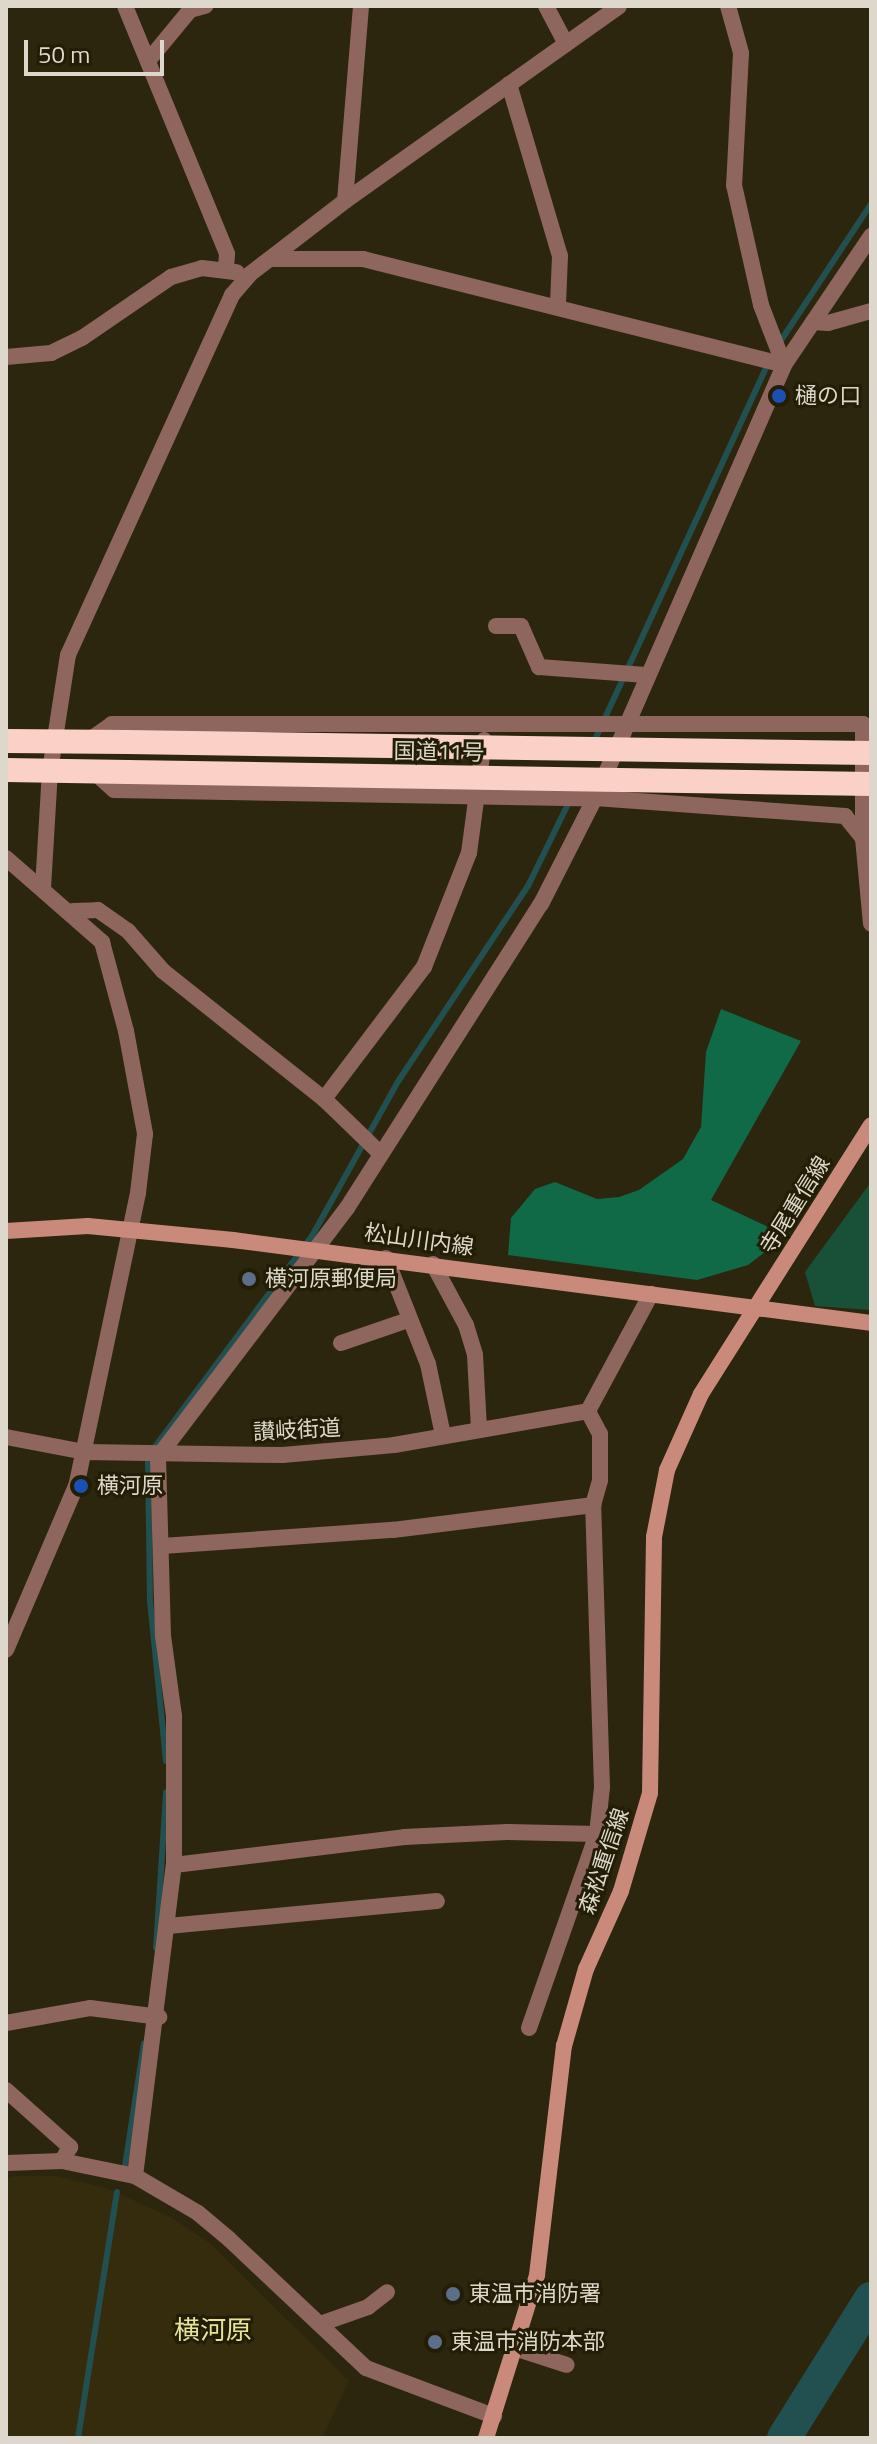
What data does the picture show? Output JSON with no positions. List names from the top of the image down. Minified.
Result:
{"streets":{"highway":["国道11号"],"main road":["寺尾重信線","松山川内線","森松重信線"],"street":["讃岐街道"]},"crossings":[["寺尾重信線","松山川内線"],["寺尾重信線","森松重信線"],["松山川内線","森松重信線"]],"districts":["横河原"],"places":["樋の口","横河原郵便局","横河原","東温市消防署","東温市消防本部"],"scale_bar":"50 m"}
